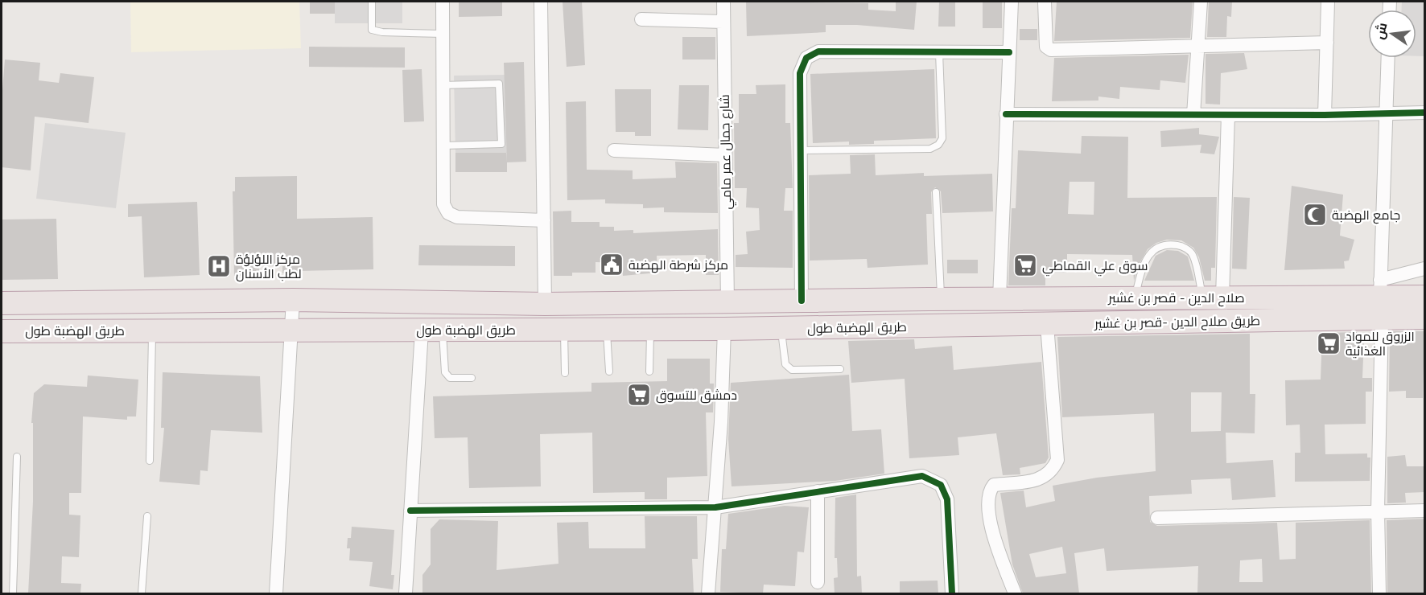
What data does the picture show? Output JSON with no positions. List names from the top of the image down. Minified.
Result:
{"streets":{"highway":["صلاح الدين - قصر بن غشير","طريق صلاح الدين -قصر بن غشير","طريق الهضبة طول"],"street":["شارع جمال عمر مامي"]},"crossings":[["شارع جمال عمر مامي","طريق الهضبة طول"],["صلاح الدين - قصر بن غشير","طريق صلاح الدين -قصر بن غشير"],["صلاح الدين - قصر بن غشير","طريق الهضبة طول"],["طريق صلاح الدين -قصر بن غشير","طريق الهضبة طول"]],"places":{"mosque":["جامع الهضبة"],"public building":["مركز شرطة الهضبة"],"supermarket":["سوق علي القماطي","الزروق للمواد الغذائية","دمشق للتسوق"],"hospital":["مركز اللؤلؤة لطب الأسنان"]},"north":"left"}
